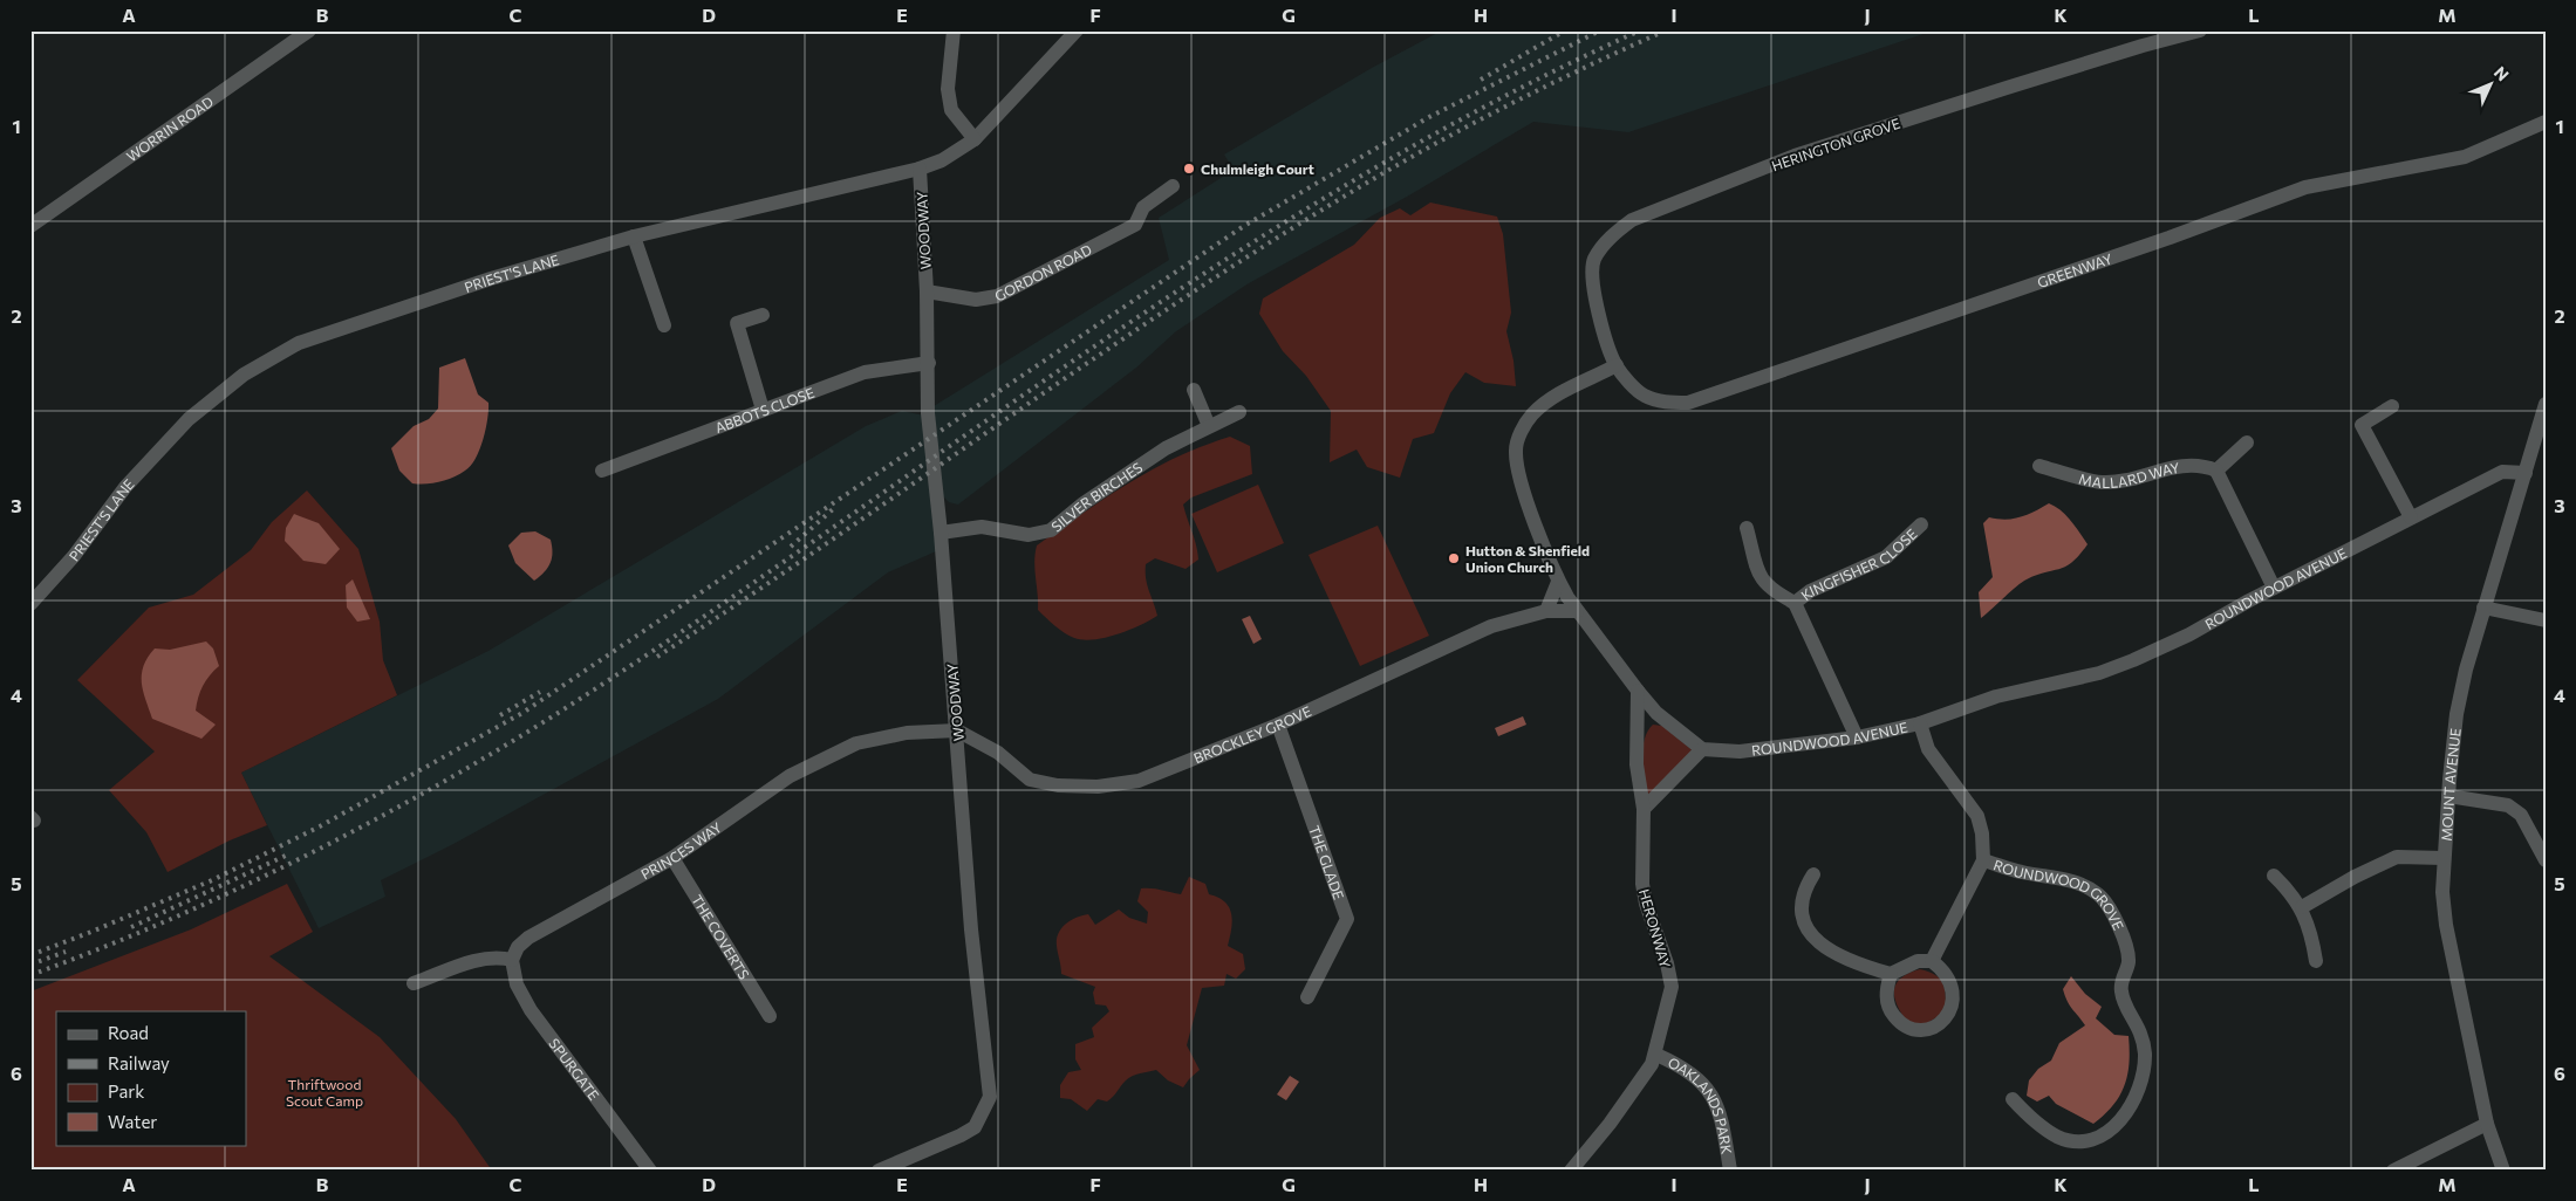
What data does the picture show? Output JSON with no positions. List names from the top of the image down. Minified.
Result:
{"streets":{"street":["WORRIN ROAD","HERINGTON GROVE","WOODWAY","GREENWAY","GORDON ROAD","PRIEST'S LANE","ABBOTS CLOSE","MALLARD WAY","SILVER BIRCHES","KINGFISHER CLOSE","ROUNDWOOD AVENUE","BROCKLEY GROVE","MOUNT AVENUE","PRINCES WAY","THE GLADE","ROUNDWOOD GROVE","HERONWAY","THE COVERTS","SPURGATE","OAKLANDS PARK"]},"crossings":[["HERINGTON GROVE","GREENWAY"],["WOODWAY","GORDON ROAD"],["WOODWAY","PRIEST'S LANE"],["WOODWAY","ABBOTS CLOSE"],["WOODWAY","SILVER BIRCHES"],["WOODWAY","BROCKLEY GROVE"],["WOODWAY","PRINCES WAY"],["KINGFISHER CLOSE","ROUNDWOOD AVENUE"],["ROUNDWOOD AVENUE","MOUNT AVENUE"],["ROUNDWOOD AVENUE","ROUNDWOOD GROVE"],["BROCKLEY GROVE","PRINCES WAY"],["BROCKLEY GROVE","THE GLADE"],["PRINCES WAY","THE COVERTS"],["PRINCES WAY","SPURGATE"],["HERONWAY","OAKLANDS PARK"]],"parks":["Thriftwood Scout Camp"],"places":["Chulmleigh Court","Hutton & Shenfield Union Church"],"legend":["Road","Railway","Park","Water"],"north":"top right","grid":{"columns":["A","B","C","D","E","F","G","H","I","J","K","L","M"],"rows":["1","2","3","4","5","6"]}}
